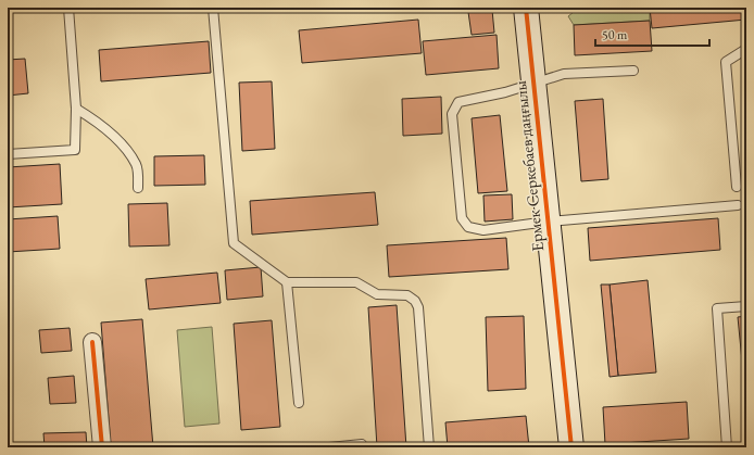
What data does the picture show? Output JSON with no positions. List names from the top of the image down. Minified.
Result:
{"streets":{"street":["Ермек Серкебаев даңғылы"]},"scale_bar":"50 m"}
